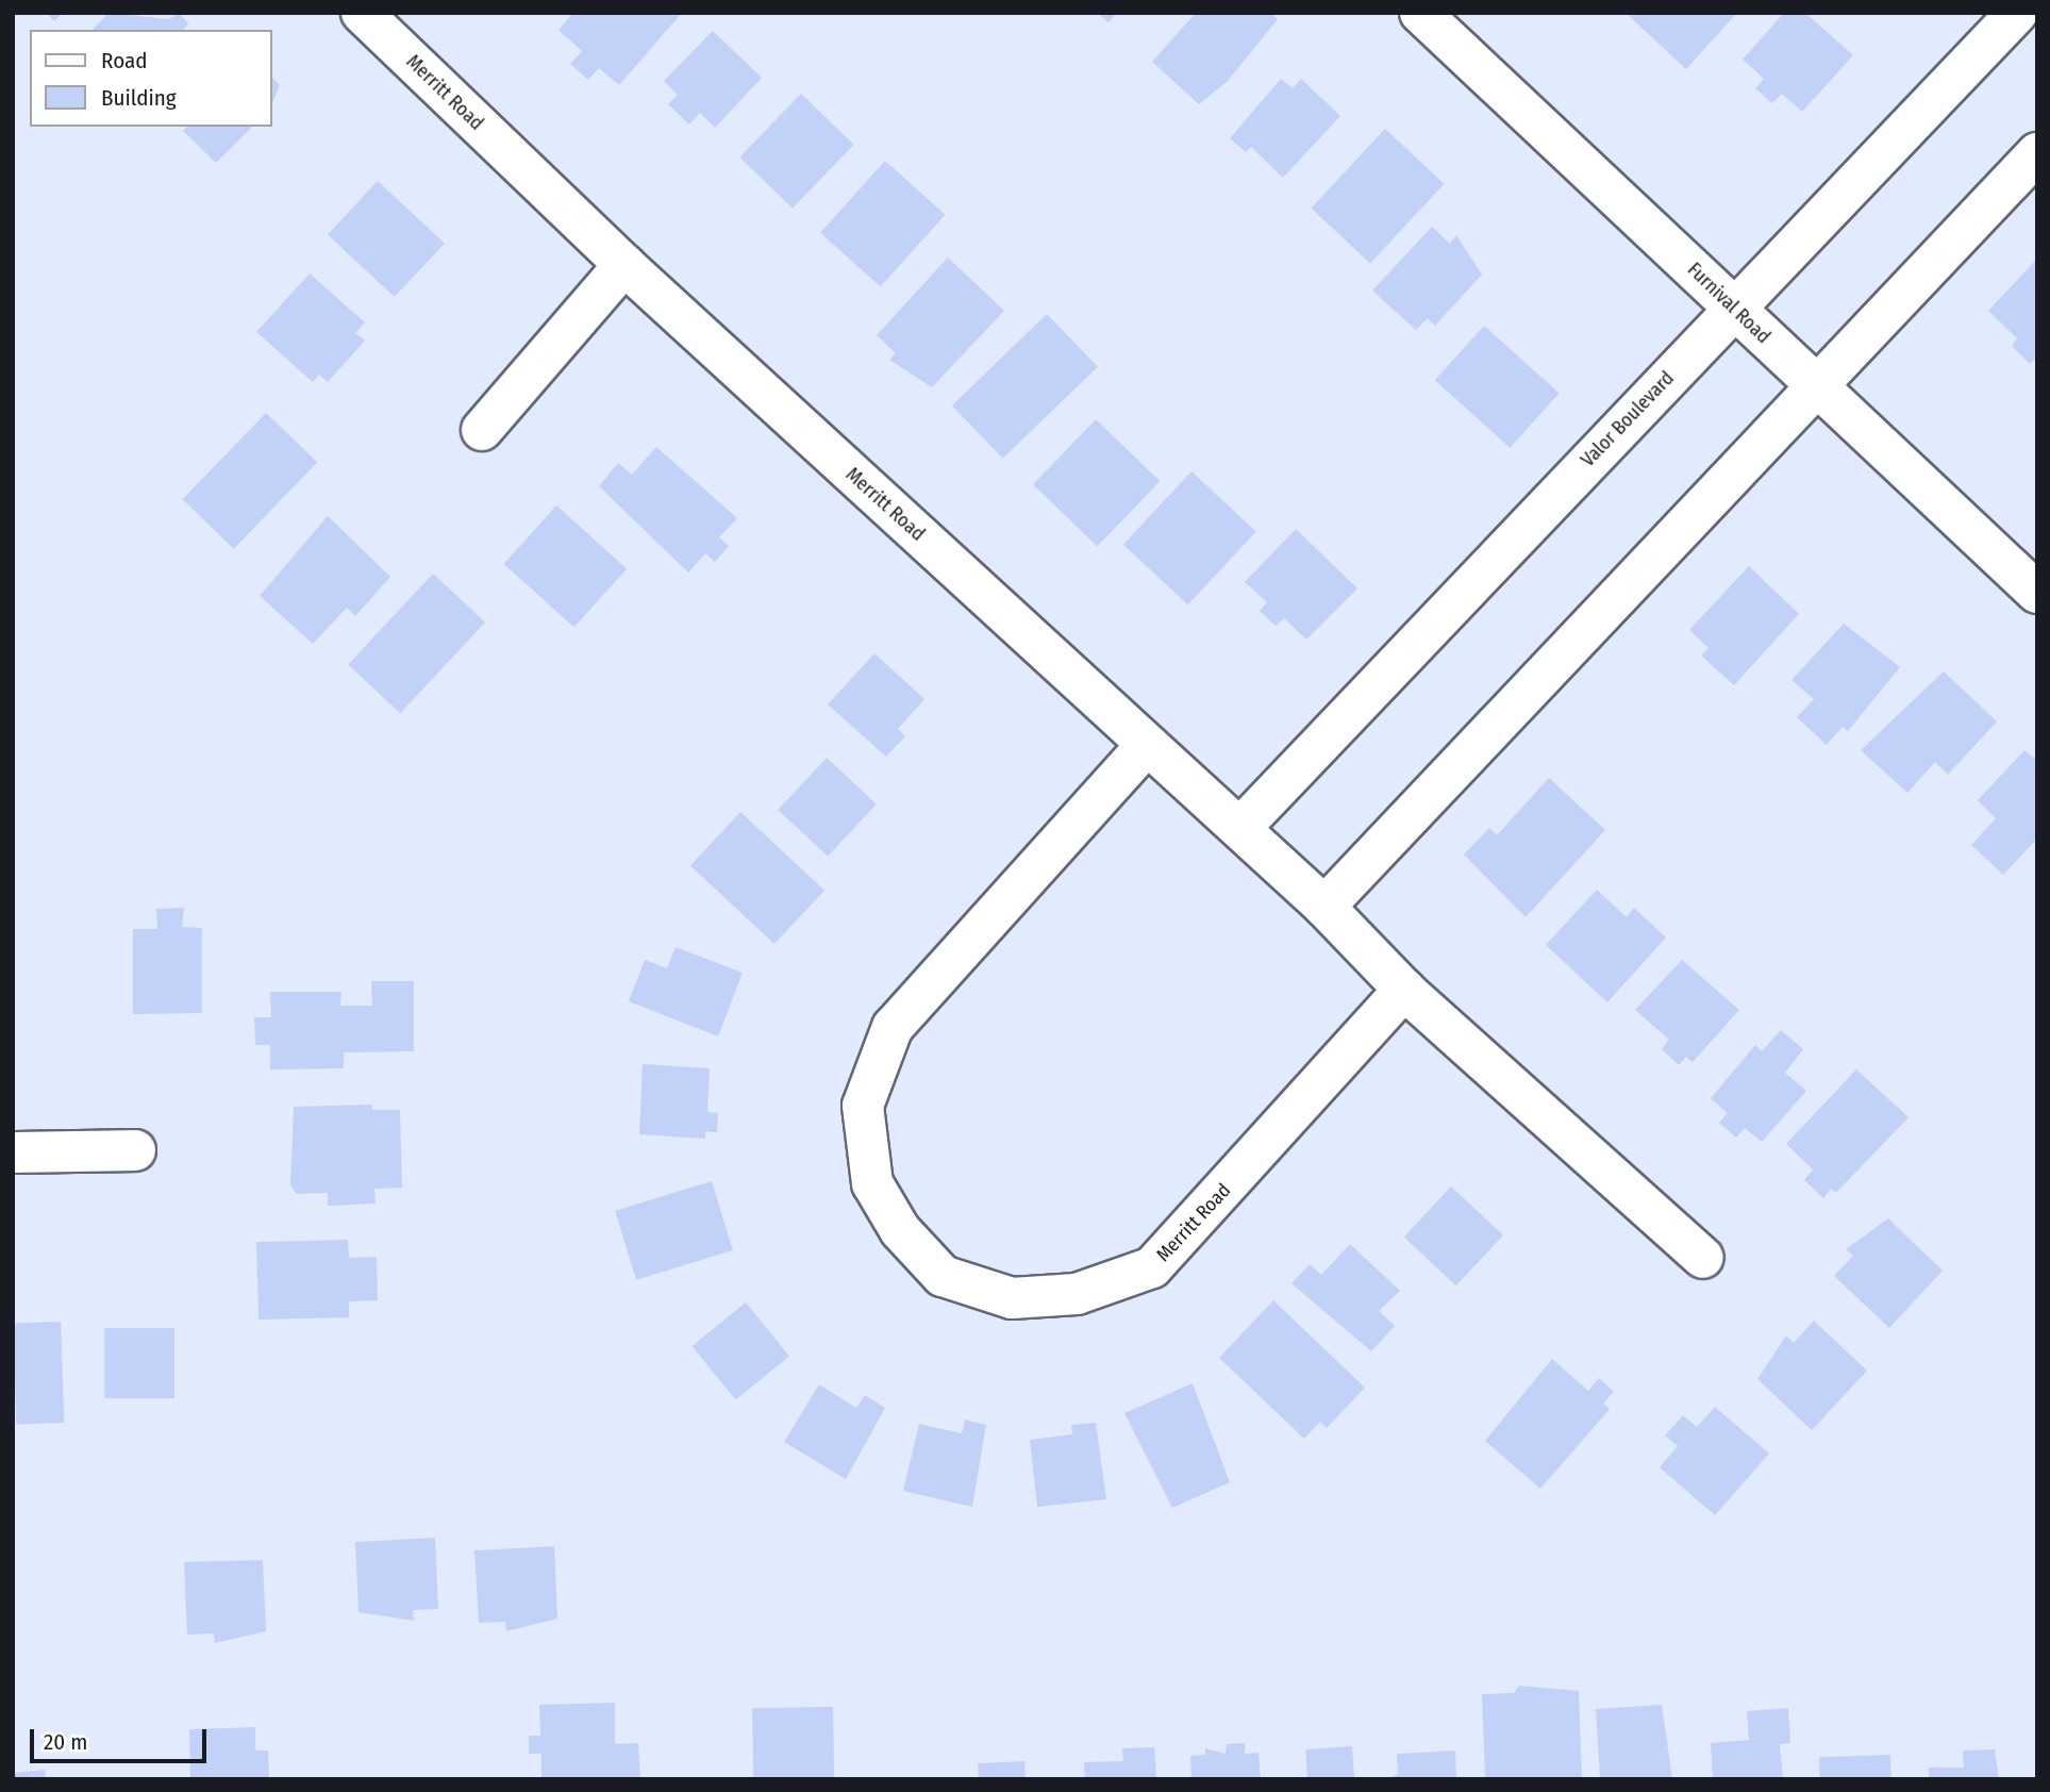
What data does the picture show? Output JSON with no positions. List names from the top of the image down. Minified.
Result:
{"streets":{"street":["Merritt Road","Furnival Road","Valor Boulevard"]},"crossings":[["Merritt Road","Valor Boulevard"],["Furnival Road","Valor Boulevard"]],"legend":["Road","Building"],"scale_bar":"20 m"}
